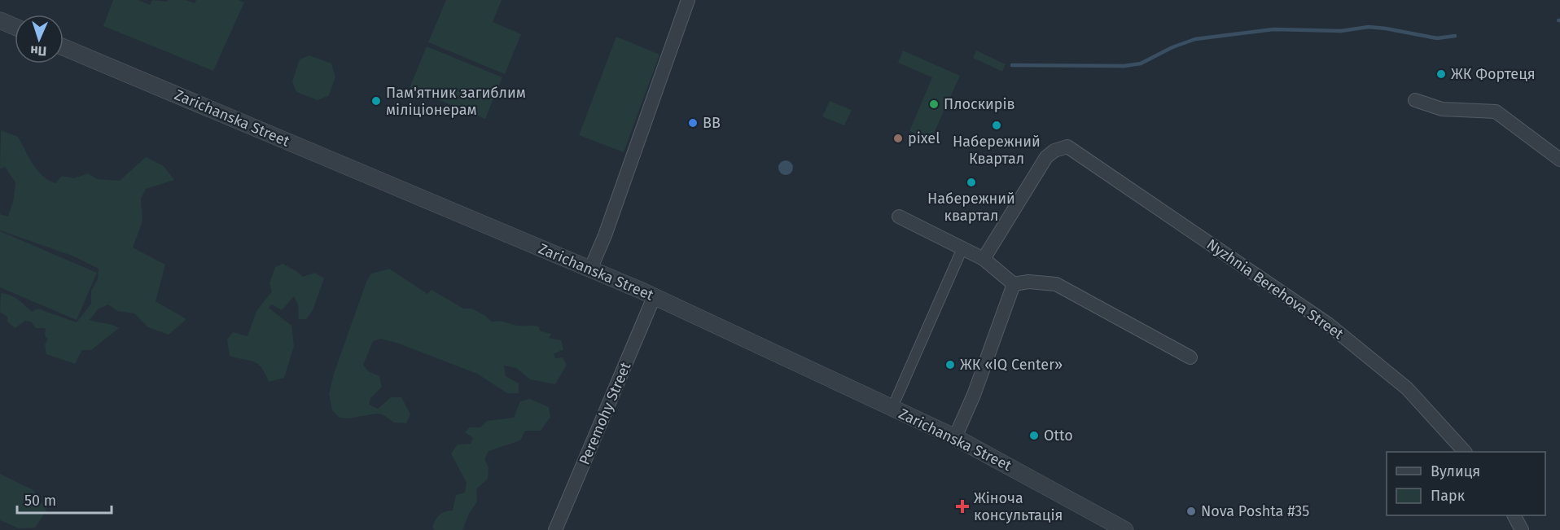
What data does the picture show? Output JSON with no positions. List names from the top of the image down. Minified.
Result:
{"streets":{"street":["Zarichanska Street","Nyzhnia Berehova Street","Peremohy Street"]},"crossings":[["Zarichanska Street","Peremohy Street"]],"places":{"other":["ЖК Фортеця","Пам'ятник загиблим міліціонерам","Плоскирів","ВВ","Набережний Квартал","pixel","Набережний квартал","ЖК «IQ Center»","Otto","Nova Poshta #35"],"health":["Жіноча консультація"]},"legend":["Вулиця","Парк"],"scale_bar":"50 m","north":"bottom"}
